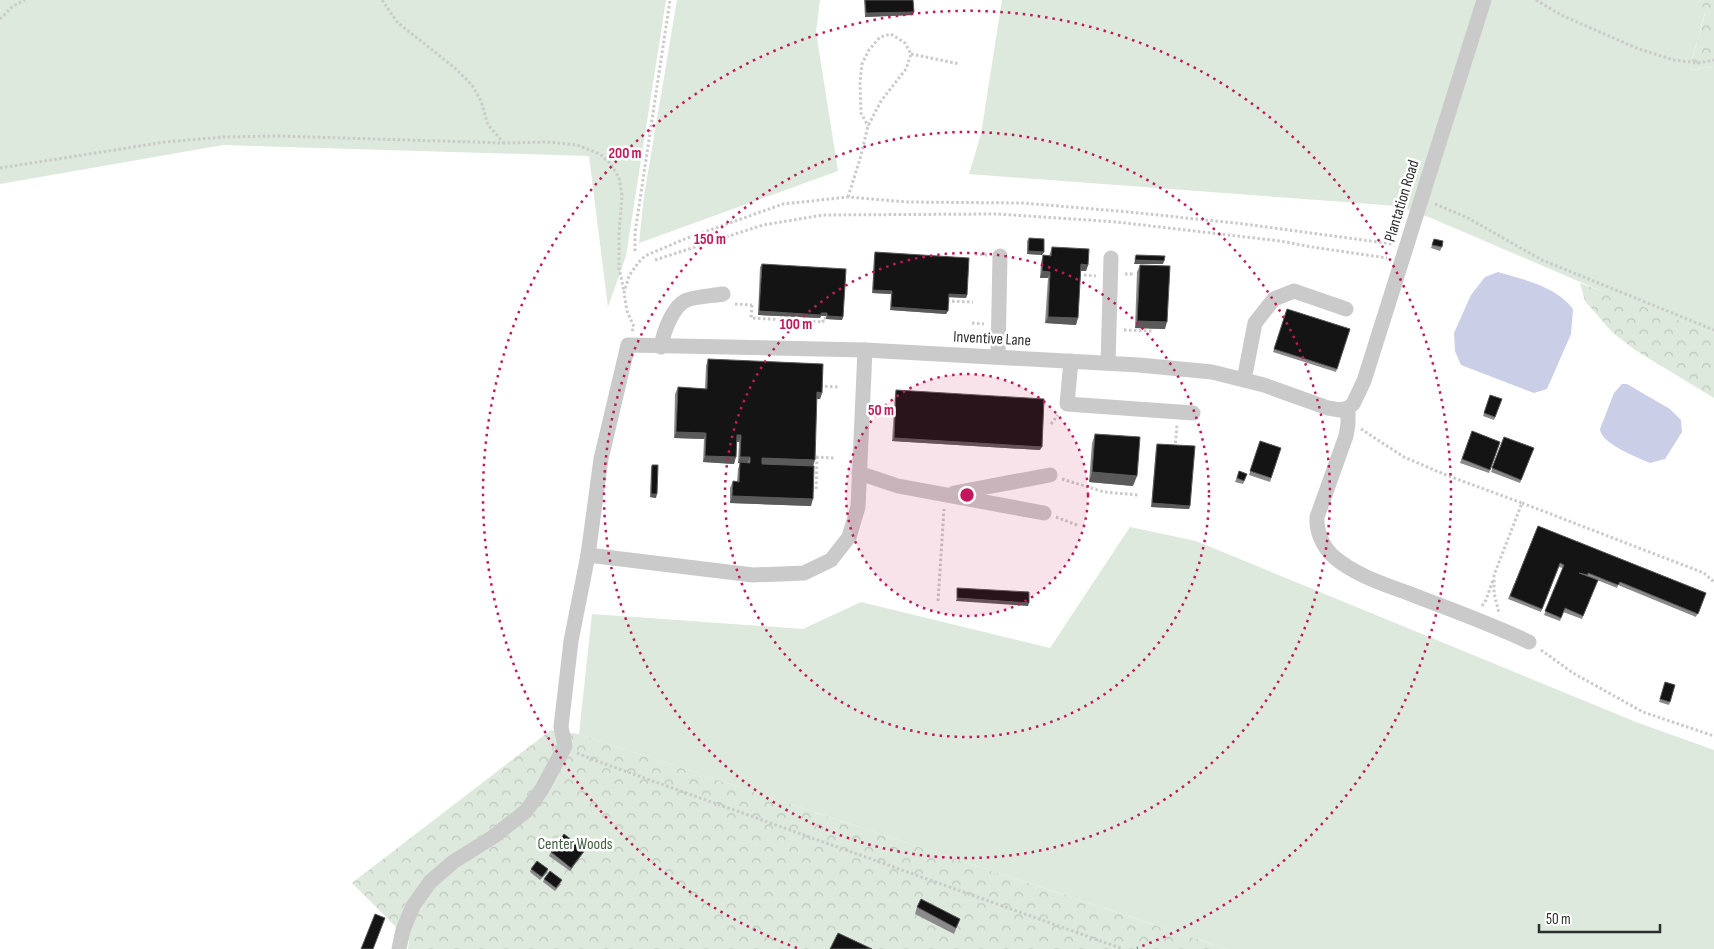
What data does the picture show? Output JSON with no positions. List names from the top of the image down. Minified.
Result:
{"streets":{"street":["Plantation Road","Inventive Lane"]},"crossings":[["Plantation Road","Inventive Lane"]],"parks":["Center Woods"],"scale_bar":"50 m","rings":["200 m","150 m","100 m","50 m"]}
